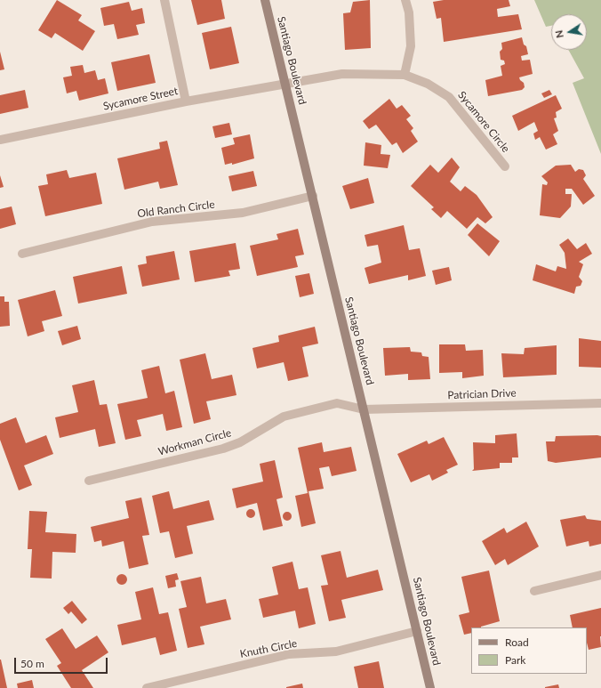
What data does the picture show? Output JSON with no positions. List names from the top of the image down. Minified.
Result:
{"streets":{"street":["Santiago Boulevard","Sycamore Street","Sycamore Circle","Old Ranch Circle","Patrician Drive","Workman Circle","Knuth Circle"]},"crossings":[["Santiago Boulevard","Sycamore Street"],["Santiago Boulevard","Sycamore Circle"],["Santiago Boulevard","Old Ranch Circle"],["Santiago Boulevard","Patrician Drive"],["Santiago Boulevard","Workman Circle"],["Santiago Boulevard","Knuth Circle"],["Sycamore Street","Sycamore Circle"],["Patrician Drive","Workman Circle"]],"legend":["Road","Park"],"scale_bar":"50 m","north":"left"}
